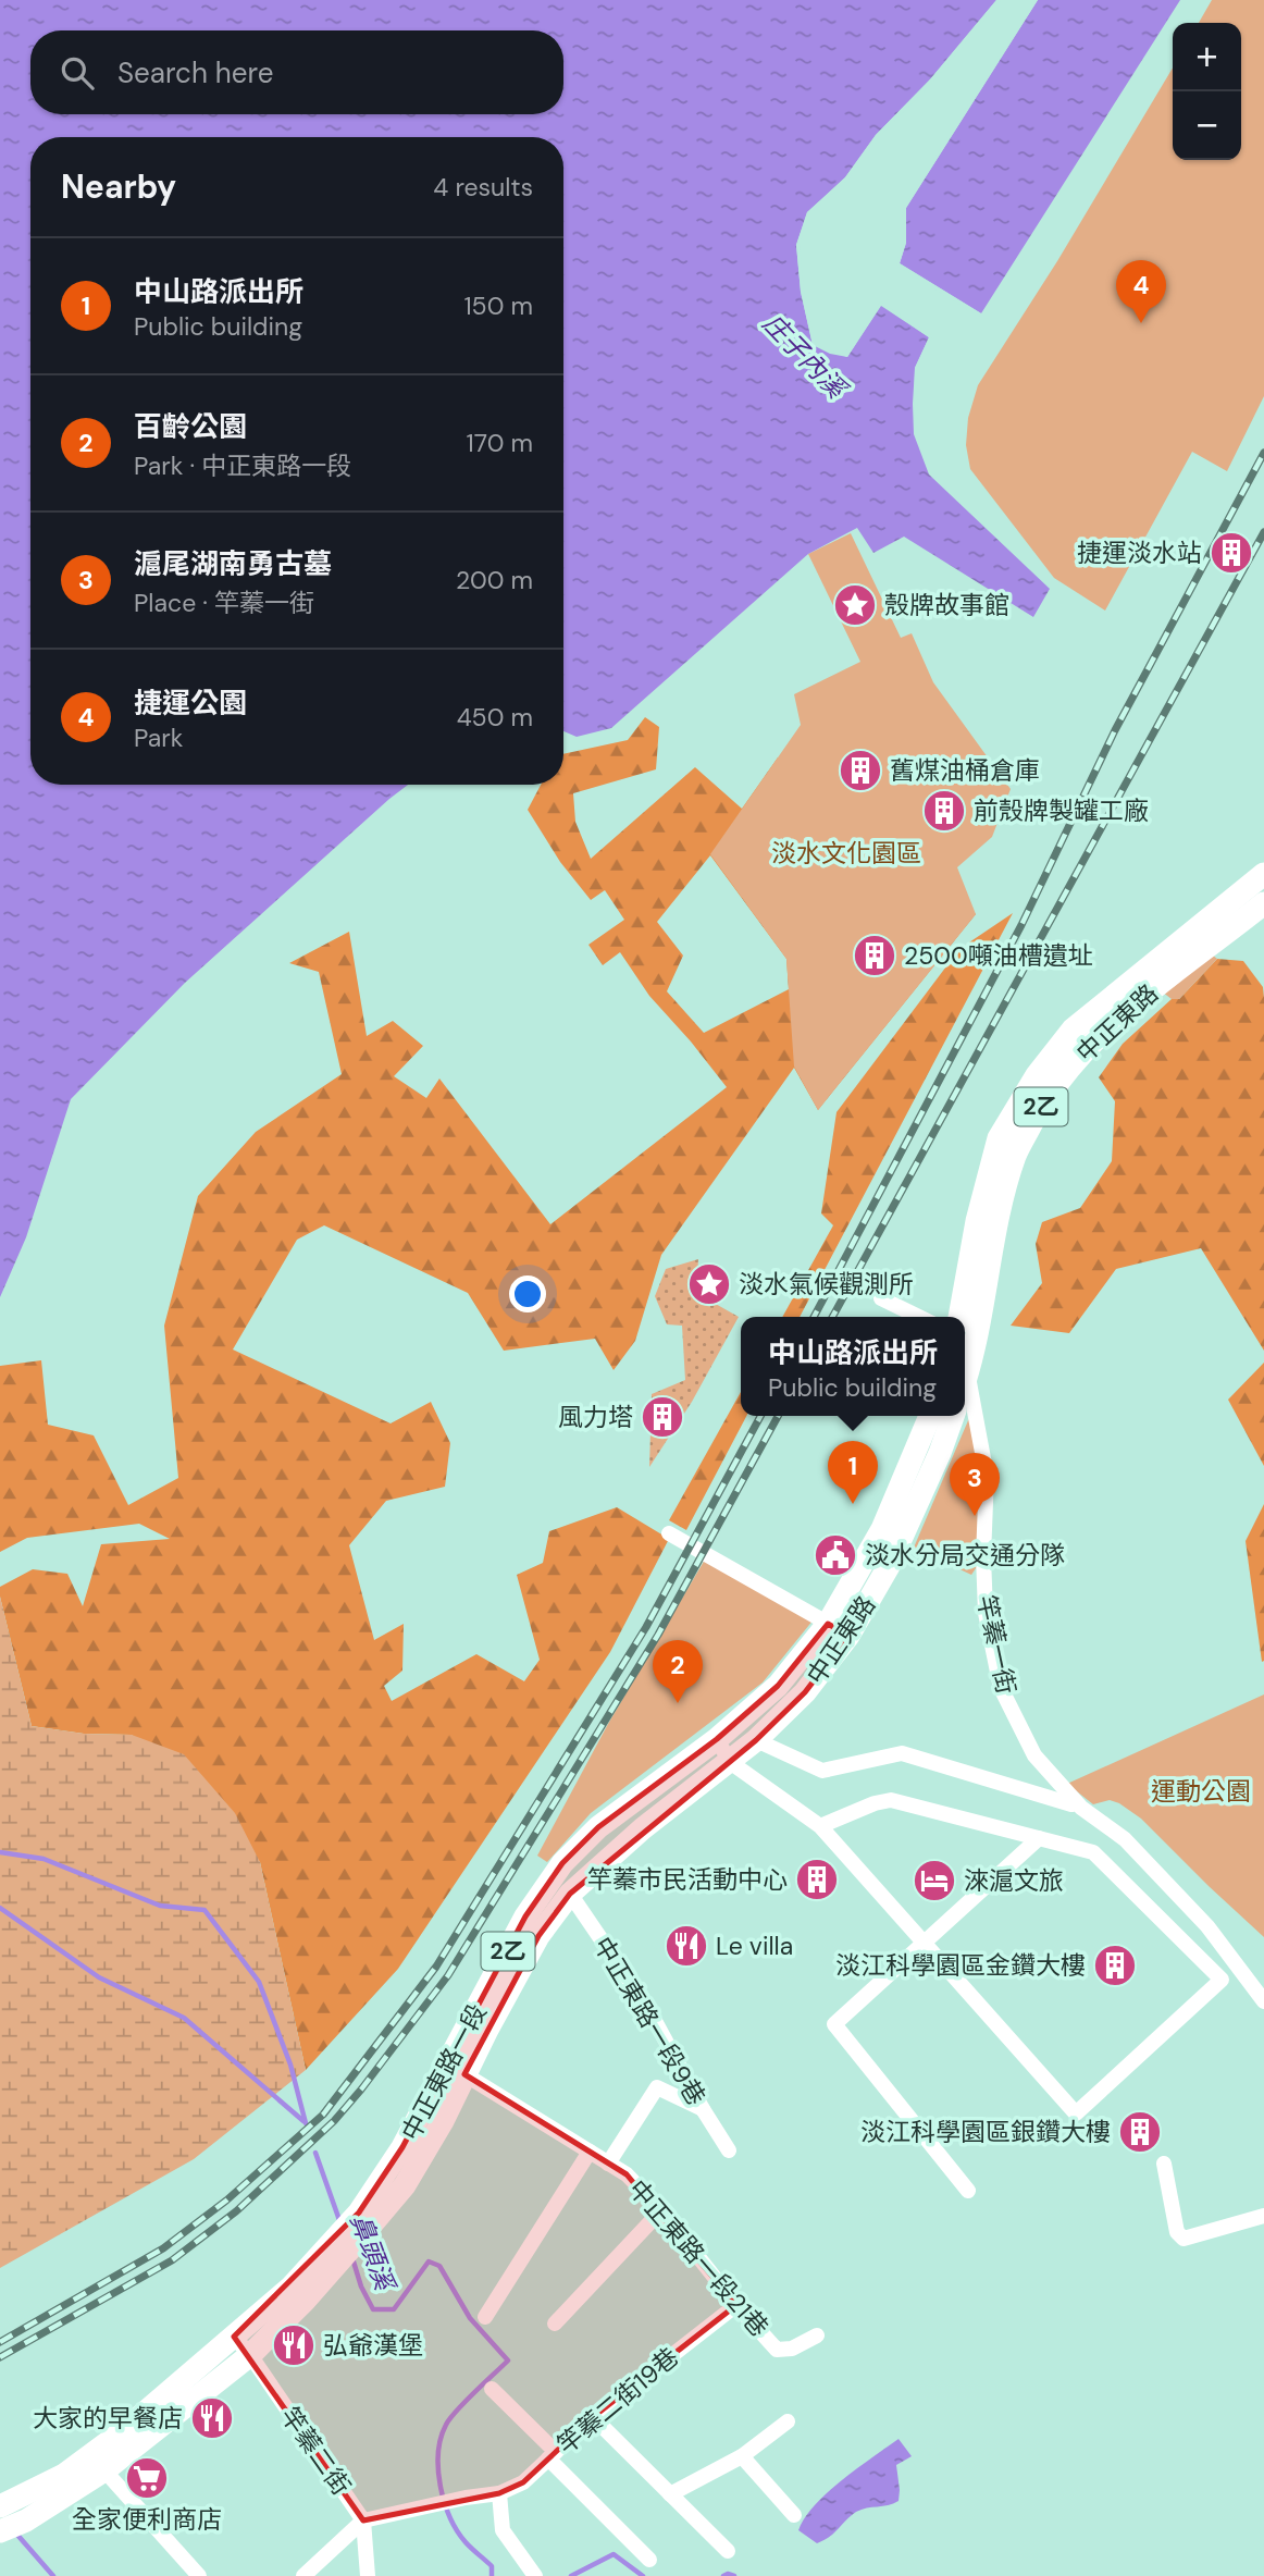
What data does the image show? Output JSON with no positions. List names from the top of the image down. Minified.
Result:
{"streets":{"main road":["中正東路","2乙","中正東路一段"],"street":["竿蓁一街","中正東路一段9巷","中正東路一段21巷","竿蓁二街19巷","竿蓁二街"]},"crossings":[["中正東路","竿蓁一街"],["中正東路","中正東路一段"],["2乙","中正東路一段"],["2乙","竿蓁二街"],["中正東路一段9巷","中正東路一段"],["中正東路一段","中正東路一段21巷"],["中正東路一段21巷","竿蓁二街19巷"],["竿蓁二街19巷","竿蓁二街"]],"water":["庄子內溪","鼻頭溪"],"parks":["淡水文化園區","運動公園"],"places":{"building":["捷運淡水站","舊煤油桶倉庫","前殼牌製罐工廠","2500噸油槽遺址","風力塔","竿蓁市民活動中心","淡江科學園區金鑽大樓","淡江科學園區銀鑽大樓"],"place":["殼牌故事館","淡水氣候觀測所"],"public building":["淡水分局交通分隊"],"hotel":["淶滬文旅"],"restaurant":["Le villa","弘爺漢堡","大家的早餐店"],"supermarket":["全家便利商店"]},"page":{"map_buttons":["+","−"],"search":"Search here","heading":["Nearby","4 results"],"list":[{"mark":"1","name":"中山路派出所","note":"Public building","value":"150 m"},{"mark":"2","name":"百齡公園","note":"Park · 中正東路一段","value":"170 m"},{"mark":"3","name":"滬尾湖南勇古墓","note":"Place · 竿蓁一街","value":"200 m"},{"mark":"4","name":"捷運公園","note":"Park","value":"450 m"}],"pins":["4","1","3","2"],"popup":["中山路派出所","Public building"]}}
